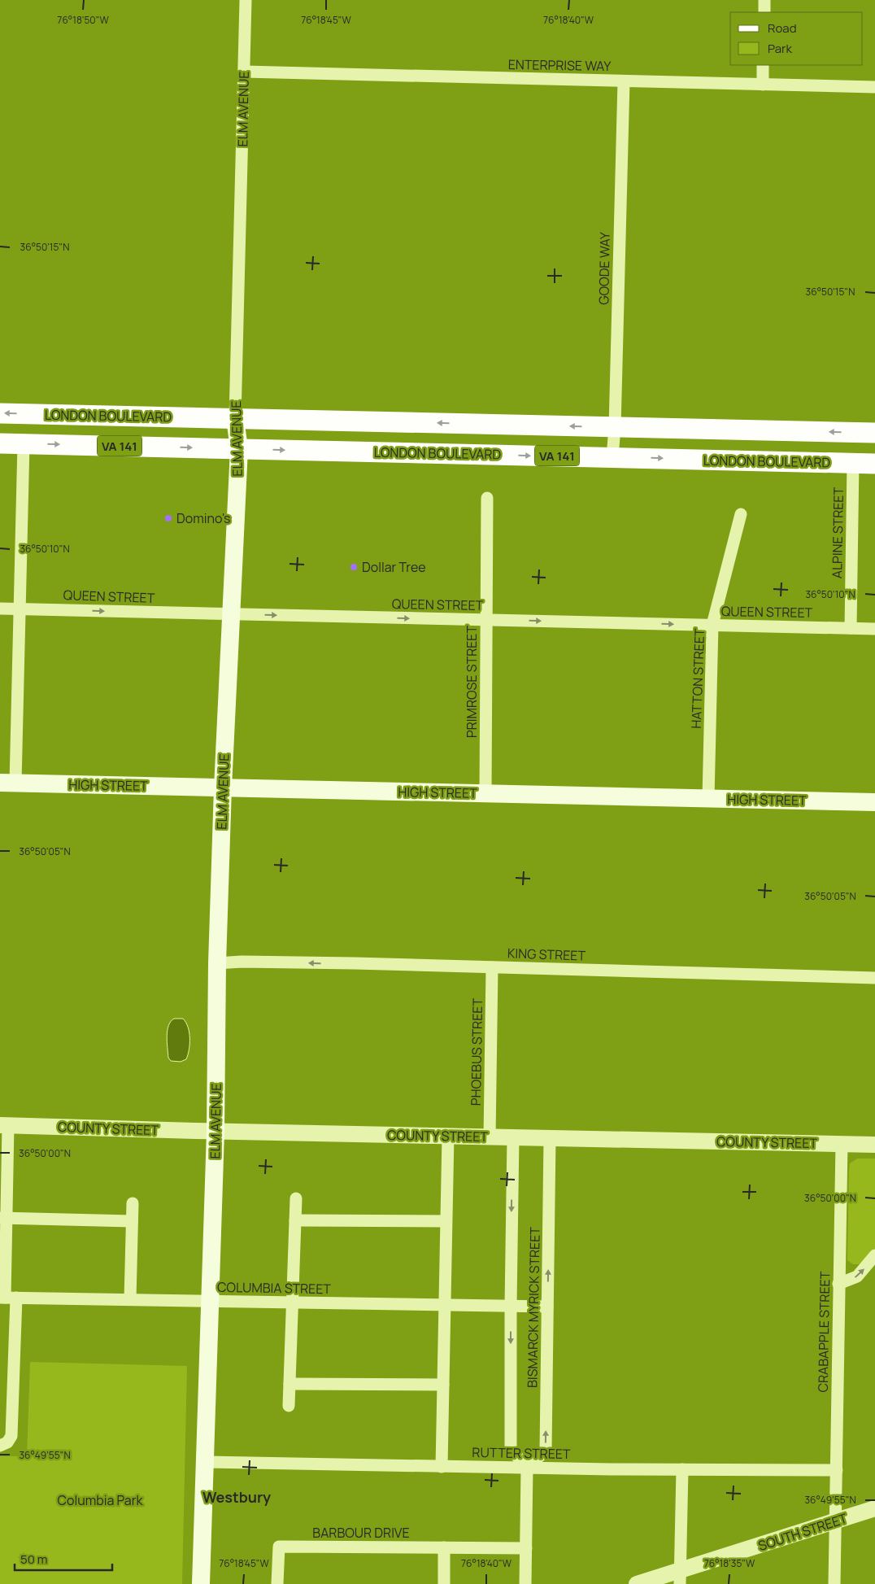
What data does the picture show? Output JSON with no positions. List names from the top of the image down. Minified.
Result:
{"streets":{"main road":["ELM AVENUE","LONDON BOULEVARD","VA 141","HIGH STREET"],"street":["ENTERPRISE WAY","GOODE WAY","ALPINE STREET","QUEEN STREET","HATTON STREET","PRIMROSE STREET","KING STREET","PHOEBUS STREET","COUNTY STREET","COLUMBIA STREET","BISMARCK MYRICK STREET","CRABAPPLE STREET","RUTTER STREET","SOUTH STREET","BARBOUR DRIVE"]},"crossings":[["ENTERPRISE WAY","ELM AVENUE"],["ENTERPRISE WAY","GOODE WAY"],["ELM AVENUE","LONDON BOULEVARD"],["ELM AVENUE","QUEEN STREET"],["ELM AVENUE","HIGH STREET"],["ELM AVENUE","KING STREET"],["ELM AVENUE","COUNTY STREET"],["ELM AVENUE","COLUMBIA STREET"],["ELM AVENUE","RUTTER STREET"],["GOODE WAY","LONDON BOULEVARD"],["LONDON BOULEVARD","ALPINE STREET"],["ALPINE STREET","QUEEN STREET"],["QUEEN STREET","HATTON STREET"],["QUEEN STREET","PRIMROSE STREET"],["HATTON STREET","HIGH STREET"],["PRIMROSE STREET","HIGH STREET"],["KING STREET","PHOEBUS STREET"],["PHOEBUS STREET","COUNTY STREET"],["COUNTY STREET","BISMARCK MYRICK STREET"],["COUNTY STREET","CRABAPPLE STREET"],["COLUMBIA STREET","BISMARCK MYRICK STREET"],["BISMARCK MYRICK STREET","RUTTER STREET"],["CRABAPPLE STREET","RUTTER STREET"],["CRABAPPLE STREET","SOUTH STREET"]],"one_way":["QUEEN STREET","KING STREET"],"districts":["Westbury"],"parks":["Columbia Park"],"places":["Domino's","Dollar Tree"],"legend":["Road","Park"],"scale_bar":"50 m","coordinates":["76°18'50\"W","76°18'45\"W","76°18'40\"W","36°50'15\"N","36°50'10\"N","36°50'05\"N","36°50'00\"N","36°49'55\"N","76°18'35\"W"]}
